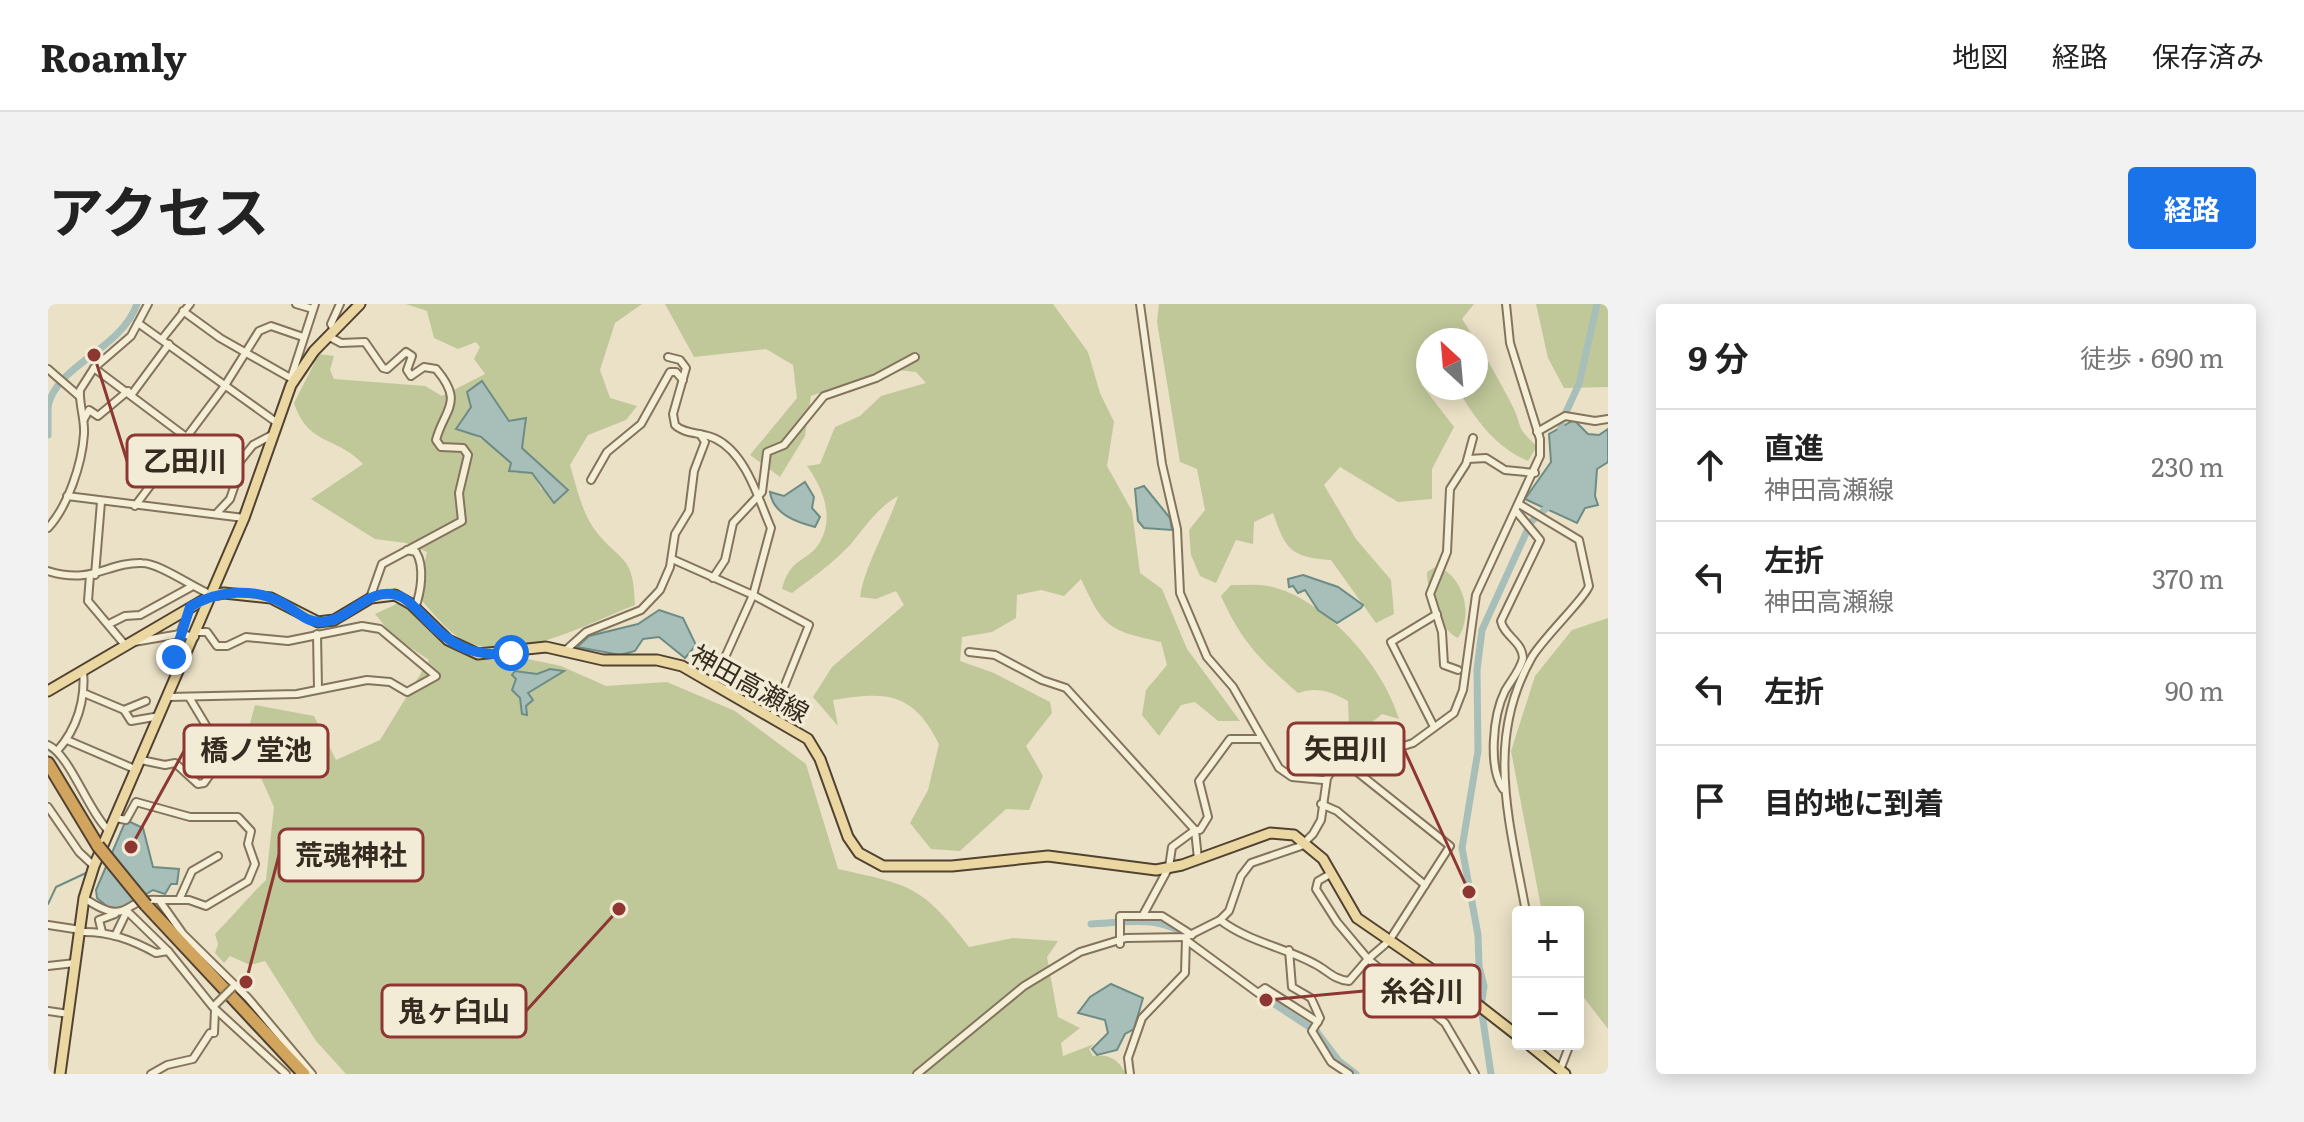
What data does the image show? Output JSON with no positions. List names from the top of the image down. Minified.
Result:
{"streets":{"main road":["神田高瀬線"]},"places":["乙田川","橋ノ堂池","矢田川","鬼ヶ臼山","荒魂神社","糸谷川"],"north":"top left","page":{"header":"Roamly","nav":["地図","経路","保存済み"],"title":"アクセス","buttons":"経路","heading":["9 分","徒歩 · 690 m"],"list":[["直進","神田高瀬線","230 m"],["左折","神田高瀬線","370 m"],["左折","90 m"],"目的地に到着"],"map_buttons":["+","−"]}}
